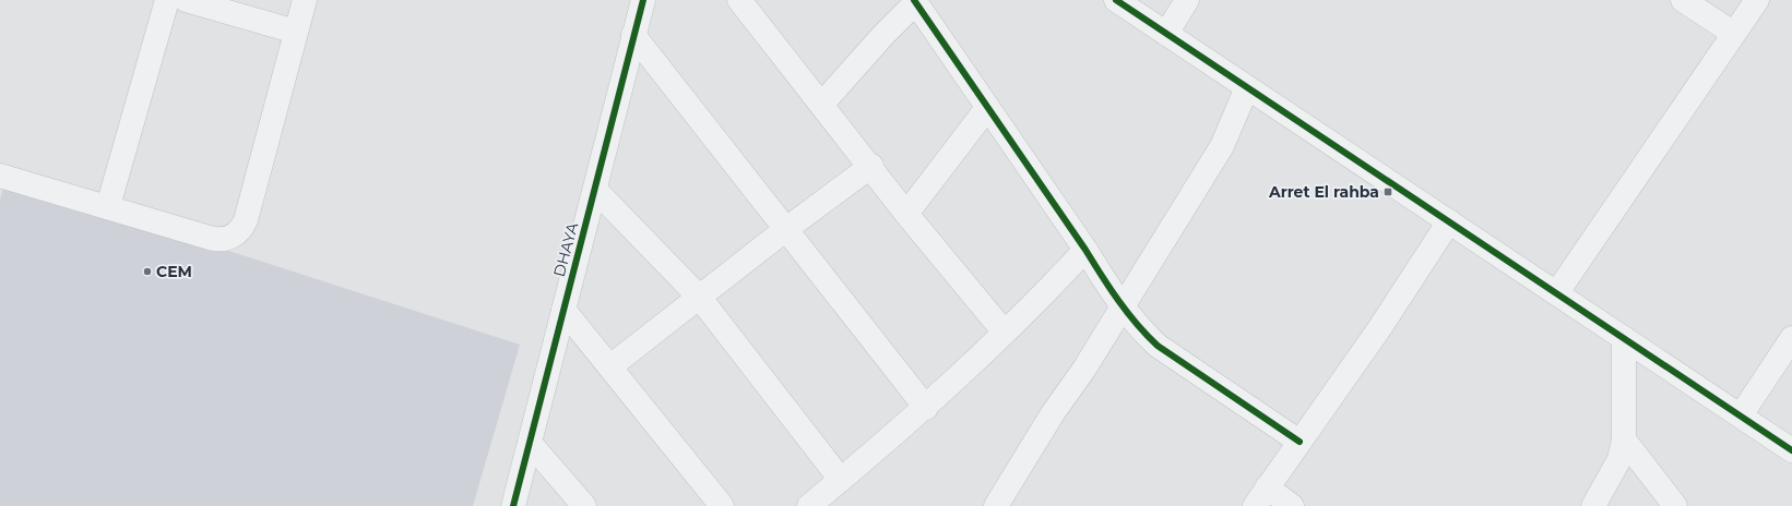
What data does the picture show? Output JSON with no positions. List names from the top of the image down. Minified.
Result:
{"streets":{"street":["DHAYA"]},"places":{"transit":["Arret El rahba"],"other":["CEM"]}}
